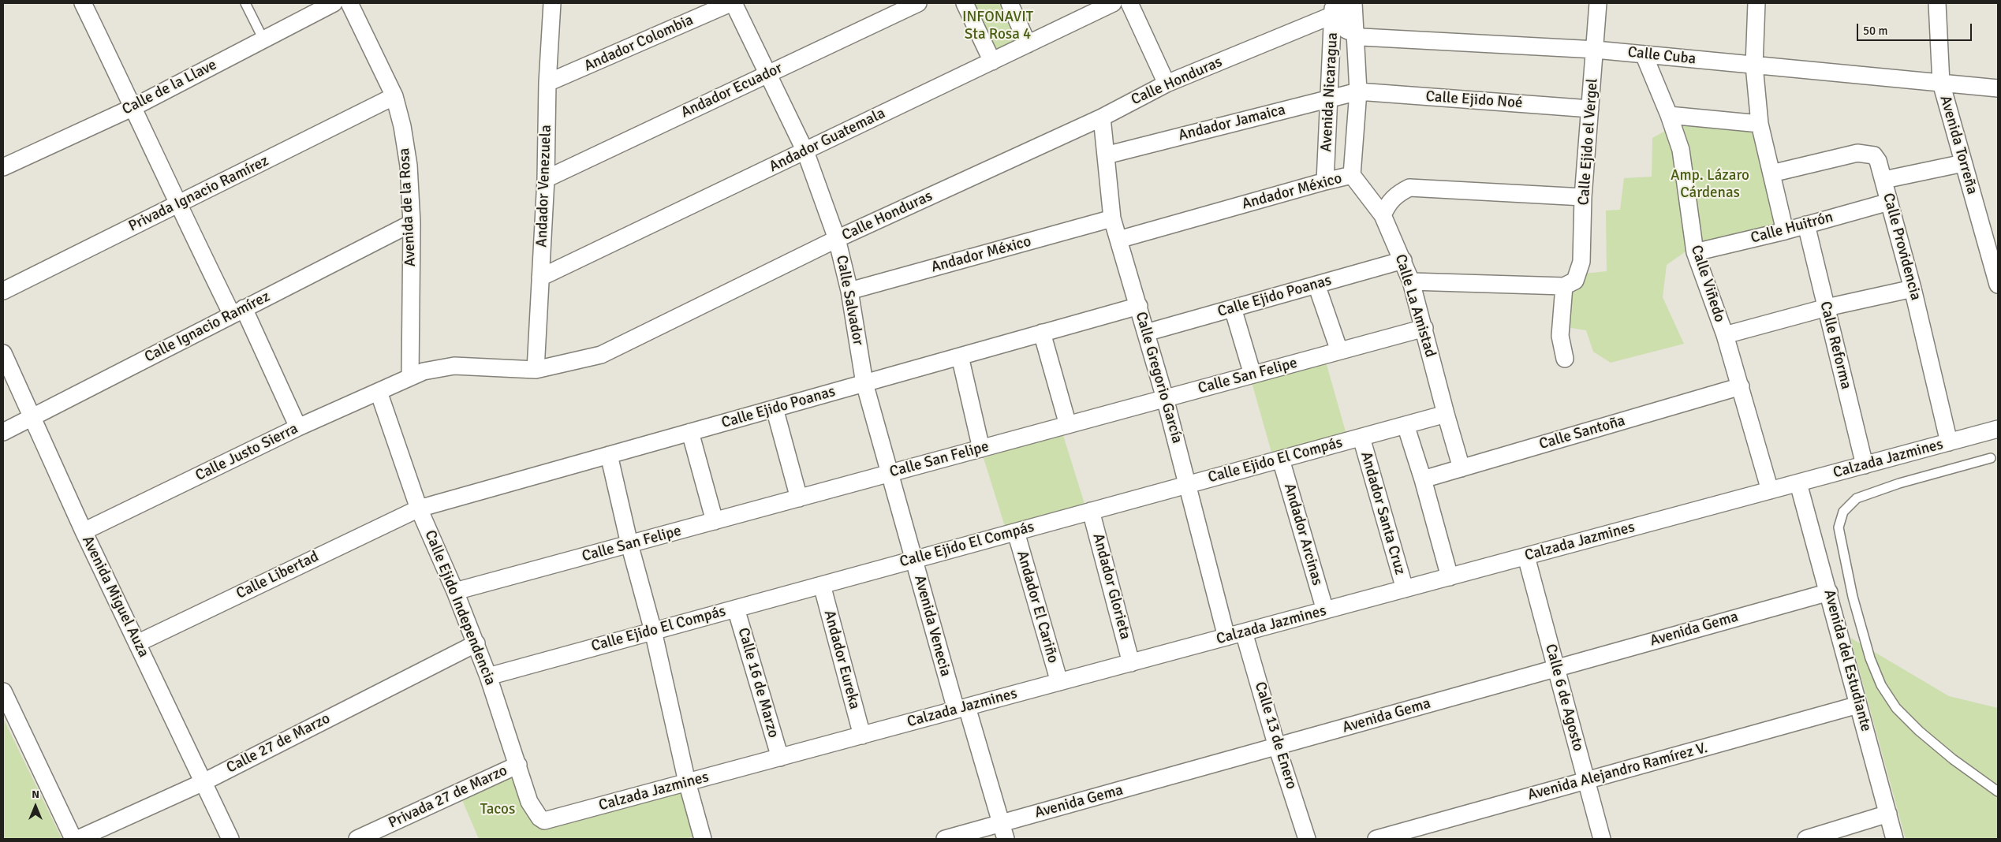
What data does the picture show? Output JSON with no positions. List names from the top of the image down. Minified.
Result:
{"streets":{"street":["Andador Colombia","Calle Cuba","Calle Honduras","Calle de la Llave","Andador Ecuador","Avenida Nicaragua","Calle Ejido Noé","Andador Jamaica","Andador Guatemala","Calle Ejido el Vergel","Avenida Torreña","Andador Venezuela","Andador México","Privada Ignacio Ramírez","Avenida de la Rosa","Calle Huitrón","Calle Providencia","Calle Viñedo","Calle Ejido Poanas","Calle Salvador","Calle La Amistad","Calle Ignacio Ramírez","Calle Reforma","Calle San Felipe","Calle Gregorio García","Calle Santoña","Calle Justo Sierra","Calzada Jazmines","Calle Ejido El Compás","Andador Santa Cruz","Andador Arcinas","Calle Libertad","Andador Glorieta","Avenida Miguel Auza","Andador El Cariño","Calle Ejido Independencia","Avenida Venecia","Avenida Gema","Andador Eureka","Avenida del Estudiante","Calle 16 de Marzo","Calle 6 de Agosto","Calle 13 de Enero","Calle 27 de Marzo","Avenida Alejandro Ramírez V.","Privada 27 de Marzo"]},"crossings":[["Andador Colombia","Andador Venezuela"],["Andador Colombia","Calle Salvador"],["Calle Cuba","Calle Honduras"],["Calle Cuba","Avenida Nicaragua"],["Calle Cuba","Calle Ejido el Vergel"],["Calle Cuba","Avenida Torreña"],["Calle Cuba","Calle Viñedo"],["Calle Honduras","Avenida Nicaragua"],["Calle Honduras","Andador Venezuela"],["Calle Honduras","Avenida de la Rosa"],["Calle Honduras","Calle Salvador"],["Calle Honduras","Calle Gregorio García"],["Calle Honduras","Calle Justo Sierra"],["Andador Ecuador","Andador Venezuela"],["Andador Ecuador","Calle Salvador"],["Avenida Nicaragua","Andador Jamaica"],["Avenida Nicaragua","Andador México"],["Calle Ejido Noé","Andador Jamaica"],["Calle Ejido Noé","Calle Ejido el Vergel"],["Andador Jamaica","Calle Gregorio García"],["Andador Guatemala","Andador Venezuela"],["Andador Guatemala","Calle Salvador"],["Andador México","Calle Salvador"],["Andador México","Calle La Amistad"],["Andador México","Calle Gregorio García"],["Privada Ignacio Ramírez","Avenida de la Rosa"],["Avenida de la Rosa","Calle Ignacio Ramírez"],["Avenida de la Rosa","Calle Justo Sierra"],["Calle Huitrón","Calle Providencia"],["Calle Huitrón","Calle Viñedo"],["Calle Huitrón","Calle Reforma"],["Calle Providencia","Calzada Jazmines"],["Calle Viñedo","Calle Santoña"],["Calle Viñedo","Calzada Jazmines"],["Calle Ejido Poanas","Calle Salvador"],["Calle Ejido Poanas","Calle La Amistad"],["Calle Ejido Poanas","Calle Gregorio García"],["Calle Ejido Poanas","Calle Libertad"],["Calle Ejido Poanas","Calle Ejido Independencia"],["Calle Ejido Poanas","Avenida Venecia"],["Calle Salvador","Avenida Venecia"],["Calle La Amistad","Calle San Felipe"],["Calle La Amistad","Calle Santoña"],["Calle La Amistad","Calle Ejido El Compás"],["Calle Ignacio Ramírez","Avenida Miguel Auza"],["Calle Reforma","Calzada Jazmines"],["Calle San Felipe","Calle Gregorio García"],["Calle San Felipe","Calle Ejido Independencia"],["Calle San Felipe","Avenida Venecia"],["Calle Gregorio García","Calzada Jazmines"],["Calle Gregorio García","Calle Ejido El Compás"],["Calle Justo Sierra","Avenida Miguel Auza"],["Calle Justo Sierra","Calle Ejido Independencia"],["Calzada Jazmines","Andador Santa Cruz"],["Calzada Jazmines","Andador Arcinas"],["Calzada Jazmines","Andador Glorieta"],["Calzada Jazmines","Andador El Cariño"],["Calzada Jazmines","Calle Ejido Independencia"],["Calzada Jazmines","Avenida Venecia"],["Calzada Jazmines","Andador Eureka"],["Calzada Jazmines","Avenida del Estudiante"],["Calzada Jazmines","Calle 16 de Marzo"],["Calzada Jazmines","Calle 6 de Agosto"],["Calzada Jazmines","Calle 13 de Enero"],["Calle Ejido El Compás","Andador Santa Cruz"],["Calle Ejido El Compás","Andador Arcinas"],["Calle Ejido El Compás","Andador Glorieta"],["Calle Ejido El Compás","Andador El Cariño"],["Calle Ejido El Compás","Calle Ejido Independencia"],["Calle Ejido El Compás","Avenida Venecia"],["Calle Ejido El Compás","Andador Eureka"],["Calle Ejido El Compás","Calle 16 de Marzo"],["Calle Libertad","Avenida Miguel Auza"],["Calle Libertad","Calle Ejido Independencia"],["Avenida Miguel Auza","Calle 27 de Marzo"],["Calle Ejido Independencia","Calle 27 de Marzo"],["Calle Ejido Independencia","Privada 27 de Marzo"],["Avenida Venecia","Avenida Gema"],["Avenida Gema","Avenida del Estudiante"],["Avenida Gema","Calle 6 de Agosto"],["Avenida Gema","Calle 13 de Enero"],["Avenida del Estudiante","Avenida Alejandro Ramírez V."],["Calle 6 de Agosto","Avenida Alejandro Ramírez V."]],"parks":["INFONAVIT Sta Rosa 4","Amp. Lázaro Cárdenas","Tacos"],"scale_bar":"50 m","north":"top"}
